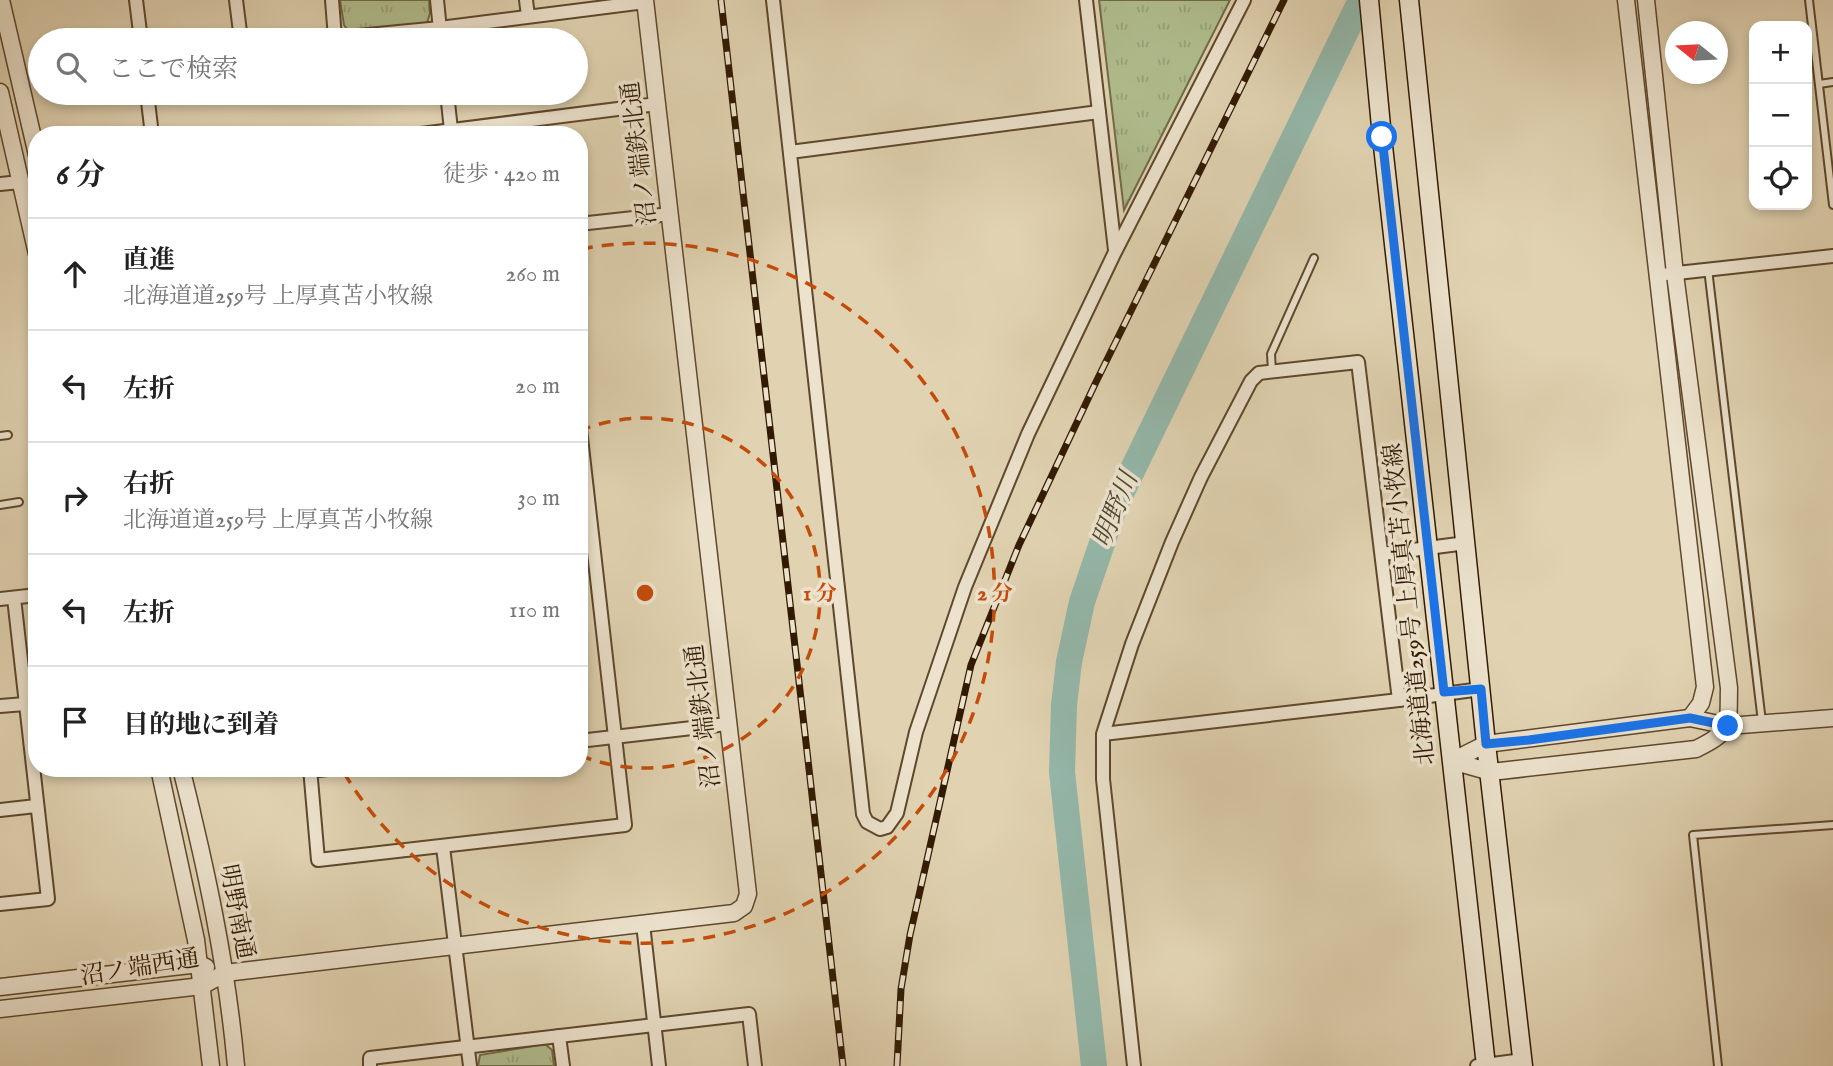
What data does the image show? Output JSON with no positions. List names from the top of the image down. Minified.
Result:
{"streets":{"main road":["北海道道259号 上厚真苫小牧線"],"street":["沼ノ端鉄北通","明野南通","沼ノ端西通"]},"crossings":[["沼ノ端鉄北通","明野南通"],["沼ノ端鉄北通","沼ノ端西通"],["明野南通","沼ノ端西通"]],"water":["明野川"],"north":"left","page":{"map_buttons":["+","−"],"search":"ここで検索","heading":["6 分","徒歩 · 420 m"],"list":[["直進","北海道道259号 上厚真苫小牧線","260 m"],["左折","20 m"],["右折","北海道道259号 上厚真苫小牧線","30 m"],["左折","110 m"],"目的地に到着"]},"rings":["1 分","2 分"]}
